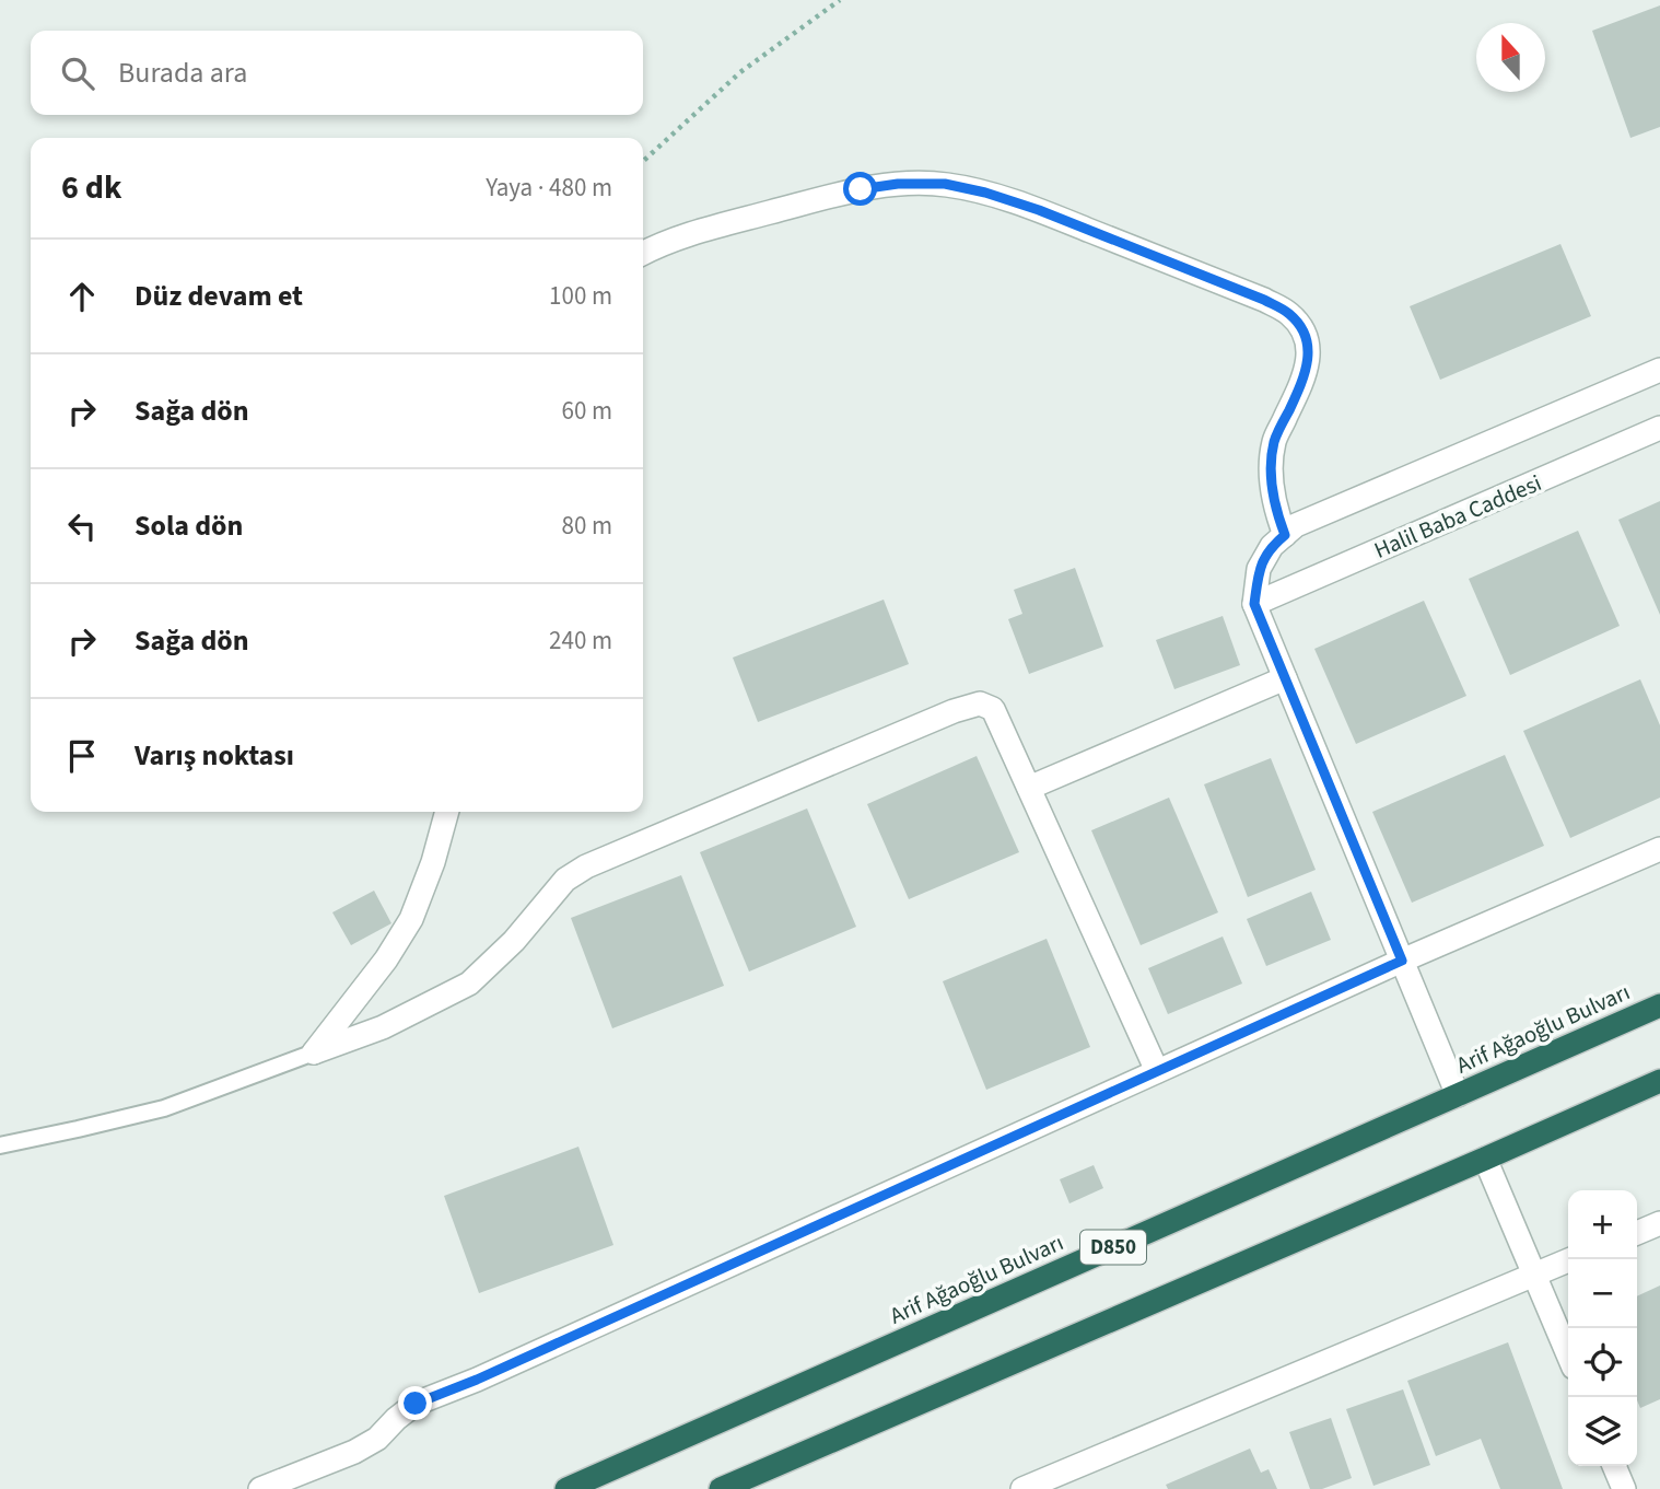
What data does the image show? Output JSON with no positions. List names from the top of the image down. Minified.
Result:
{"streets":{"highway":["Arif Ağaoğlu Bulvarı","D850"],"street":["Halil Baba Caddesi"]},"north":"top","page":{"search":"Burada ara","heading":["6 dk","Yaya · 480 m"],"list":[["Düz devam et","100 m"],["Sağa dön","60 m"],["Sola dön","80 m"],["Sağa dön","240 m"],"Varış noktası"],"map_buttons":["+","−"]}}
